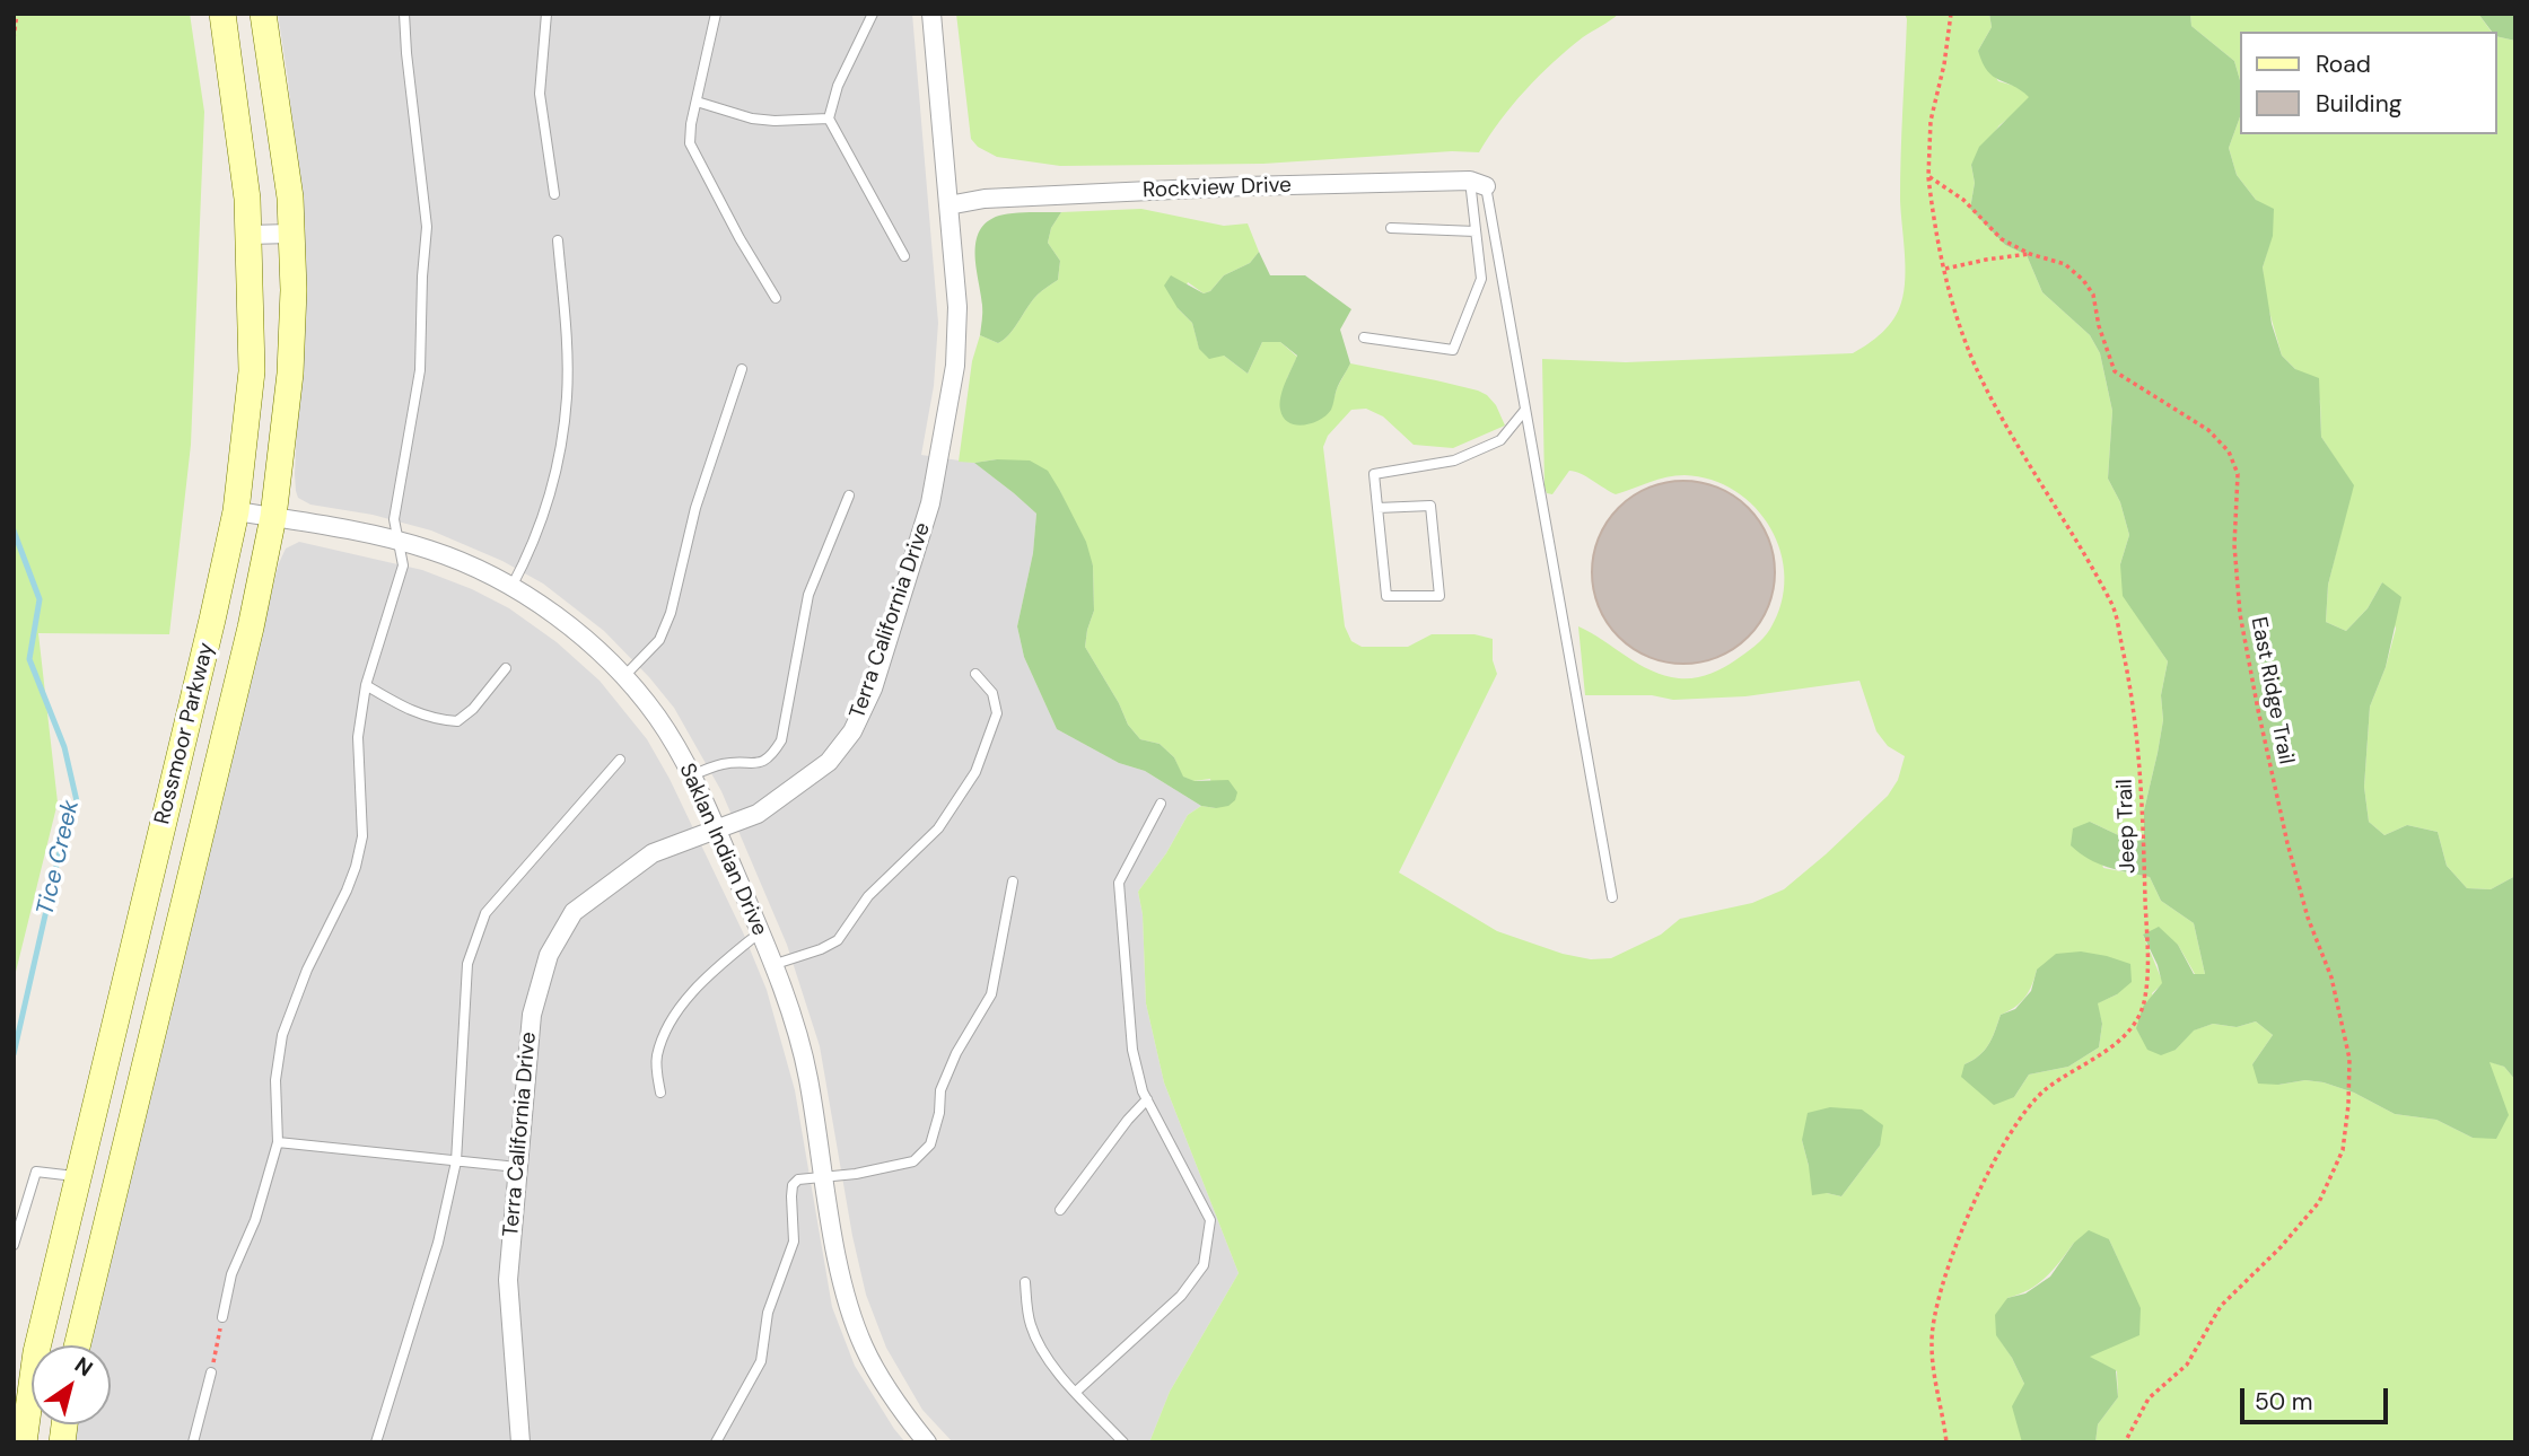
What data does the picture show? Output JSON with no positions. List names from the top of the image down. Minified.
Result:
{"streets":{"street":["Rockview Drive","Terra California Drive","Rossmoor Parkway","Saklan Indian Drive"],"path":["East Ridge Trail","Jeep Trail"]},"crossings":[["Rockview Drive","Terra California Drive"],["Terra California Drive","Saklan Indian Drive"],["East Ridge Trail","Jeep Trail"],["Rossmoor Parkway","Saklan Indian Drive"]],"water":["Tice Creek"],"legend":["Road","Building"],"scale_bar":"50 m","north":"top right"}
